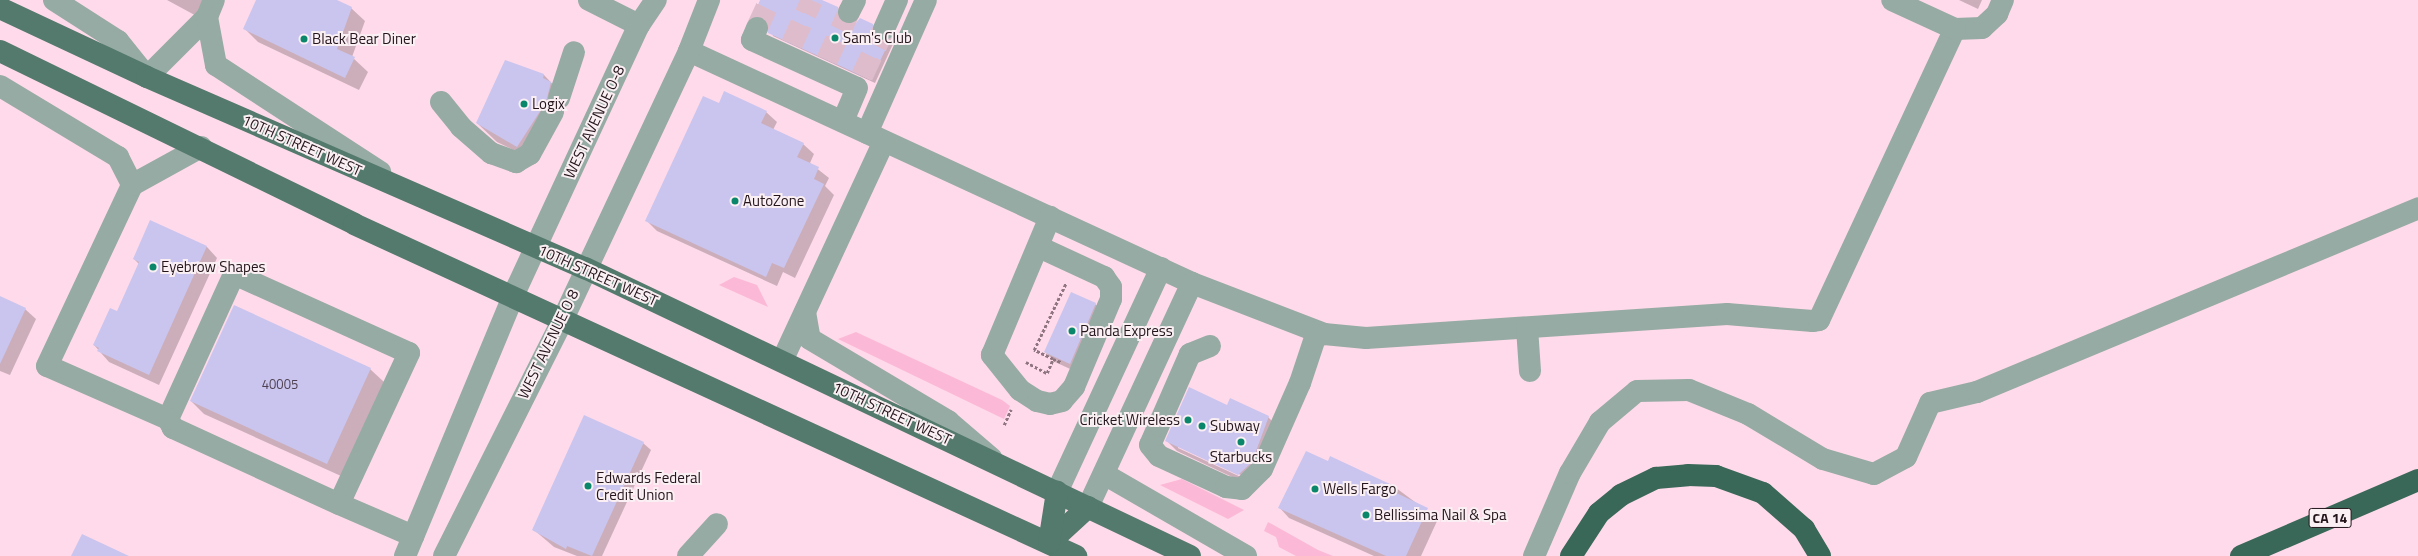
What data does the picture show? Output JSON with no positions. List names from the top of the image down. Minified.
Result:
{"streets":{"highway":["CA 14"],"main road":["10TH STREET WEST"],"street":["WEST AVENUE O-8","WEST AVENUE O 8"]},"crossings":[["WEST AVENUE O-8","10TH STREET WEST"],["10TH STREET WEST","WEST AVENUE O 8"]],"places":["Sam's Club","Black Bear Diner","Logix","AutoZone","Eyebrow Shapes","Panda Express","Cricket Wireless","Subway","Starbucks","Edwards Federal Credit Union","Wells Fargo","Bellissima Nail & Spa"],"house_numbers":["40005"]}
